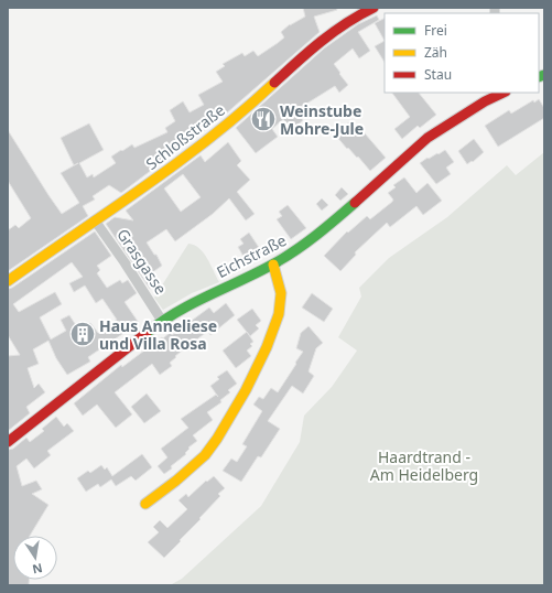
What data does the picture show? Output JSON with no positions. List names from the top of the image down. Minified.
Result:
{"streets":{"street":["Schloßstraße","Eichstraße","Grasgasse"]},"crossings":[["Schloßstraße","Grasgasse"],["Eichstraße","Grasgasse"]],"parks":["Haardtrand - Am Heidelberg"],"places":{"restaurant":["Weinstube Mohre-Jule"],"building":["Haus Anneliese und Villa Rosa"]},"legend":["Frei","Zäh","Stau"],"north":"bottom"}
